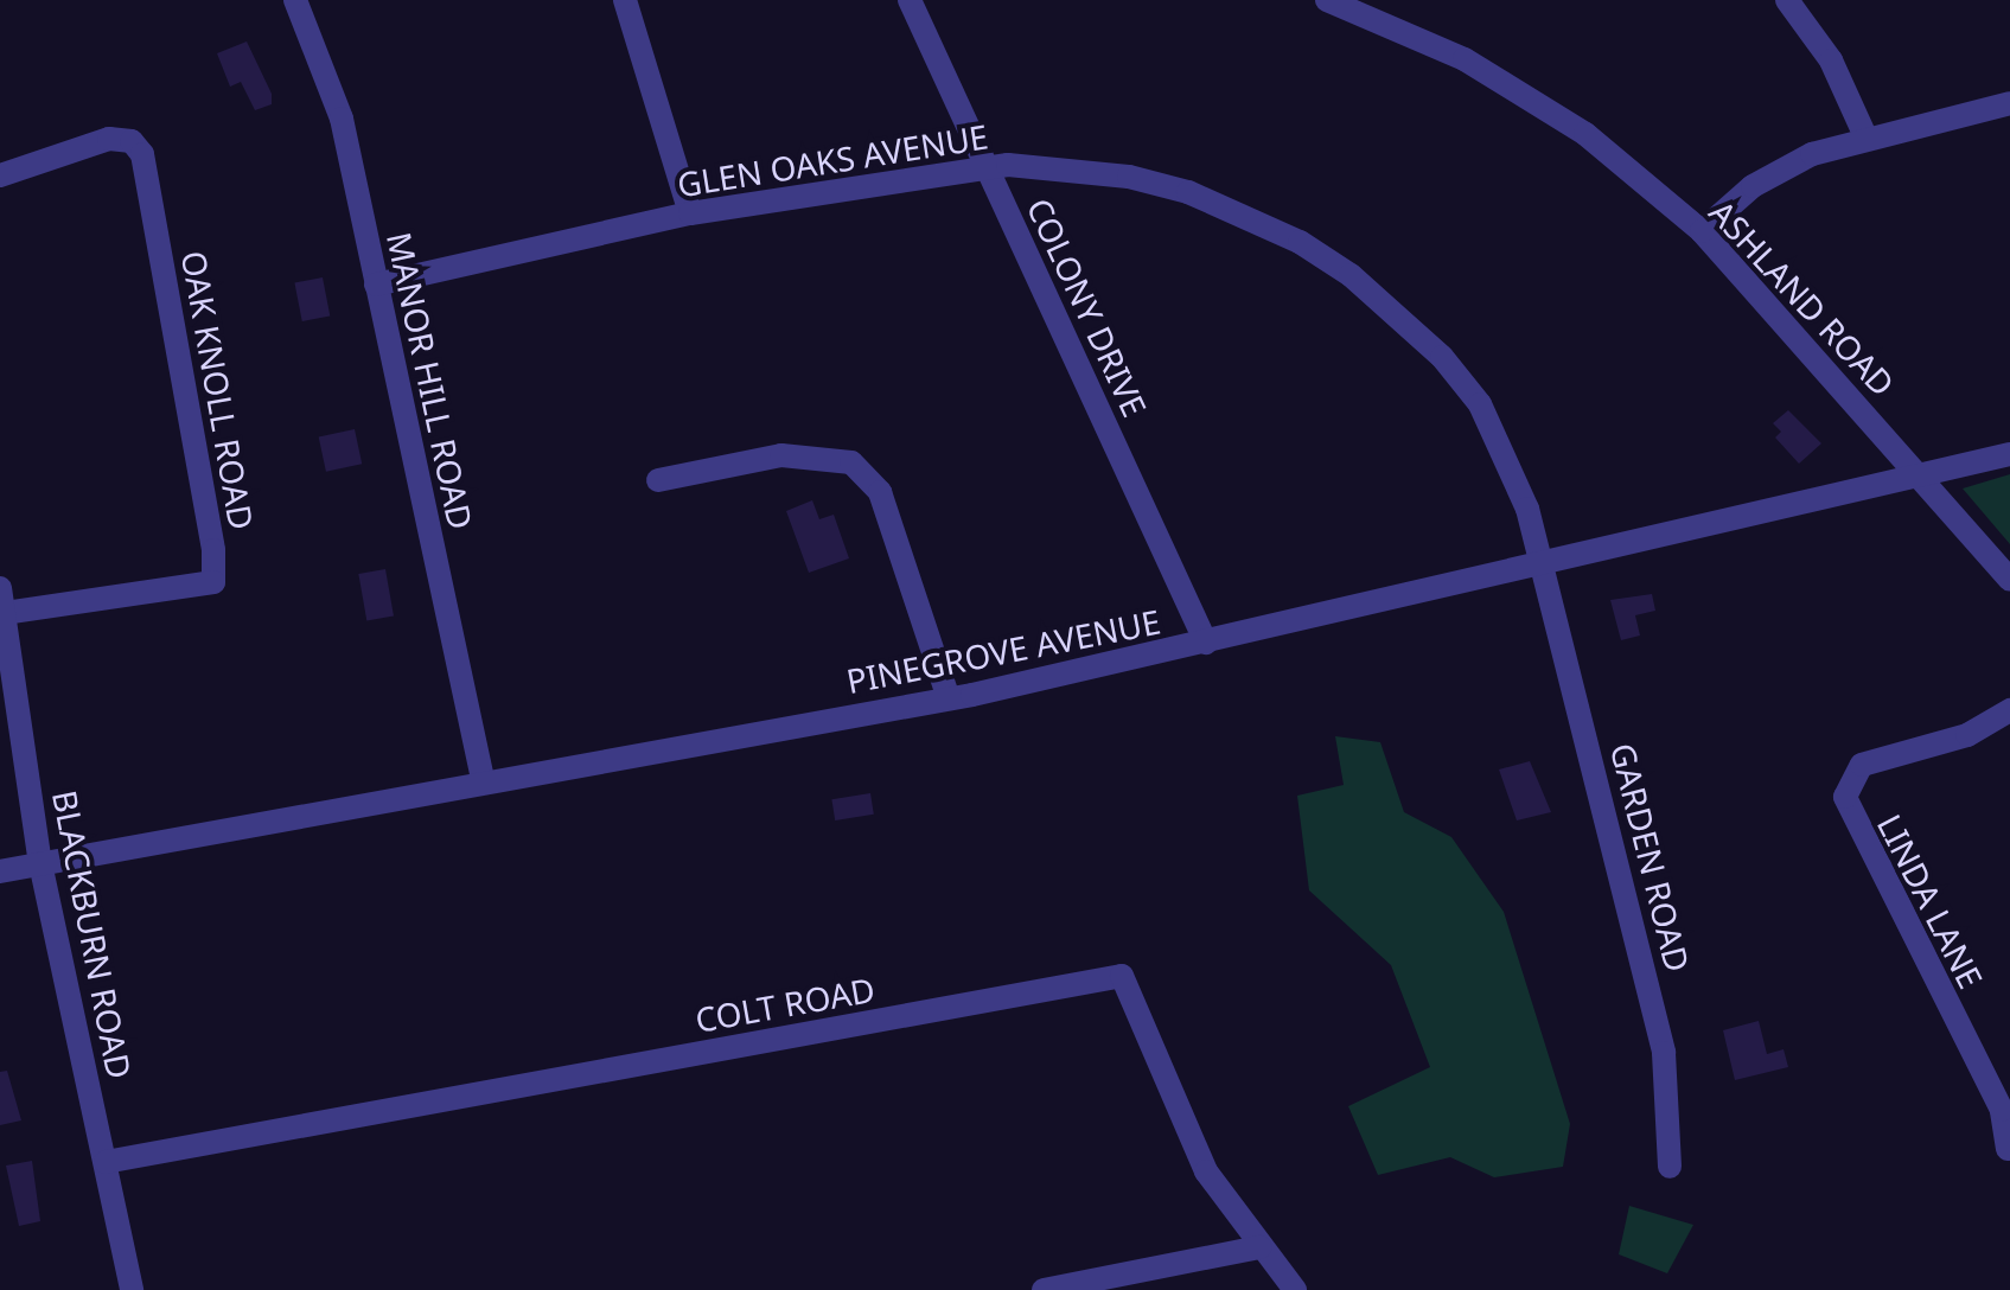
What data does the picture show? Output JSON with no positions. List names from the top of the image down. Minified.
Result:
{"streets":{"street":["GLEN OAKS AVENUE","ASHLAND ROAD","COLONY DRIVE","MANOR HILL ROAD","OAK KNOLL ROAD","PINEGROVE AVENUE","GARDEN ROAD","LINDA LANE","BLACKBURN ROAD","COLT ROAD"]},"crossings":[["GLEN OAKS AVENUE","COLONY DRIVE"],["GLEN OAKS AVENUE","MANOR HILL ROAD"],["GLEN OAKS AVENUE","PINEGROVE AVENUE"],["GLEN OAKS AVENUE","GARDEN ROAD"],["ASHLAND ROAD","PINEGROVE AVENUE"],["COLONY DRIVE","PINEGROVE AVENUE"],["MANOR HILL ROAD","PINEGROVE AVENUE"],["OAK KNOLL ROAD","BLACKBURN ROAD"],["PINEGROVE AVENUE","GARDEN ROAD"],["PINEGROVE AVENUE","BLACKBURN ROAD"],["BLACKBURN ROAD","COLT ROAD"]]}
